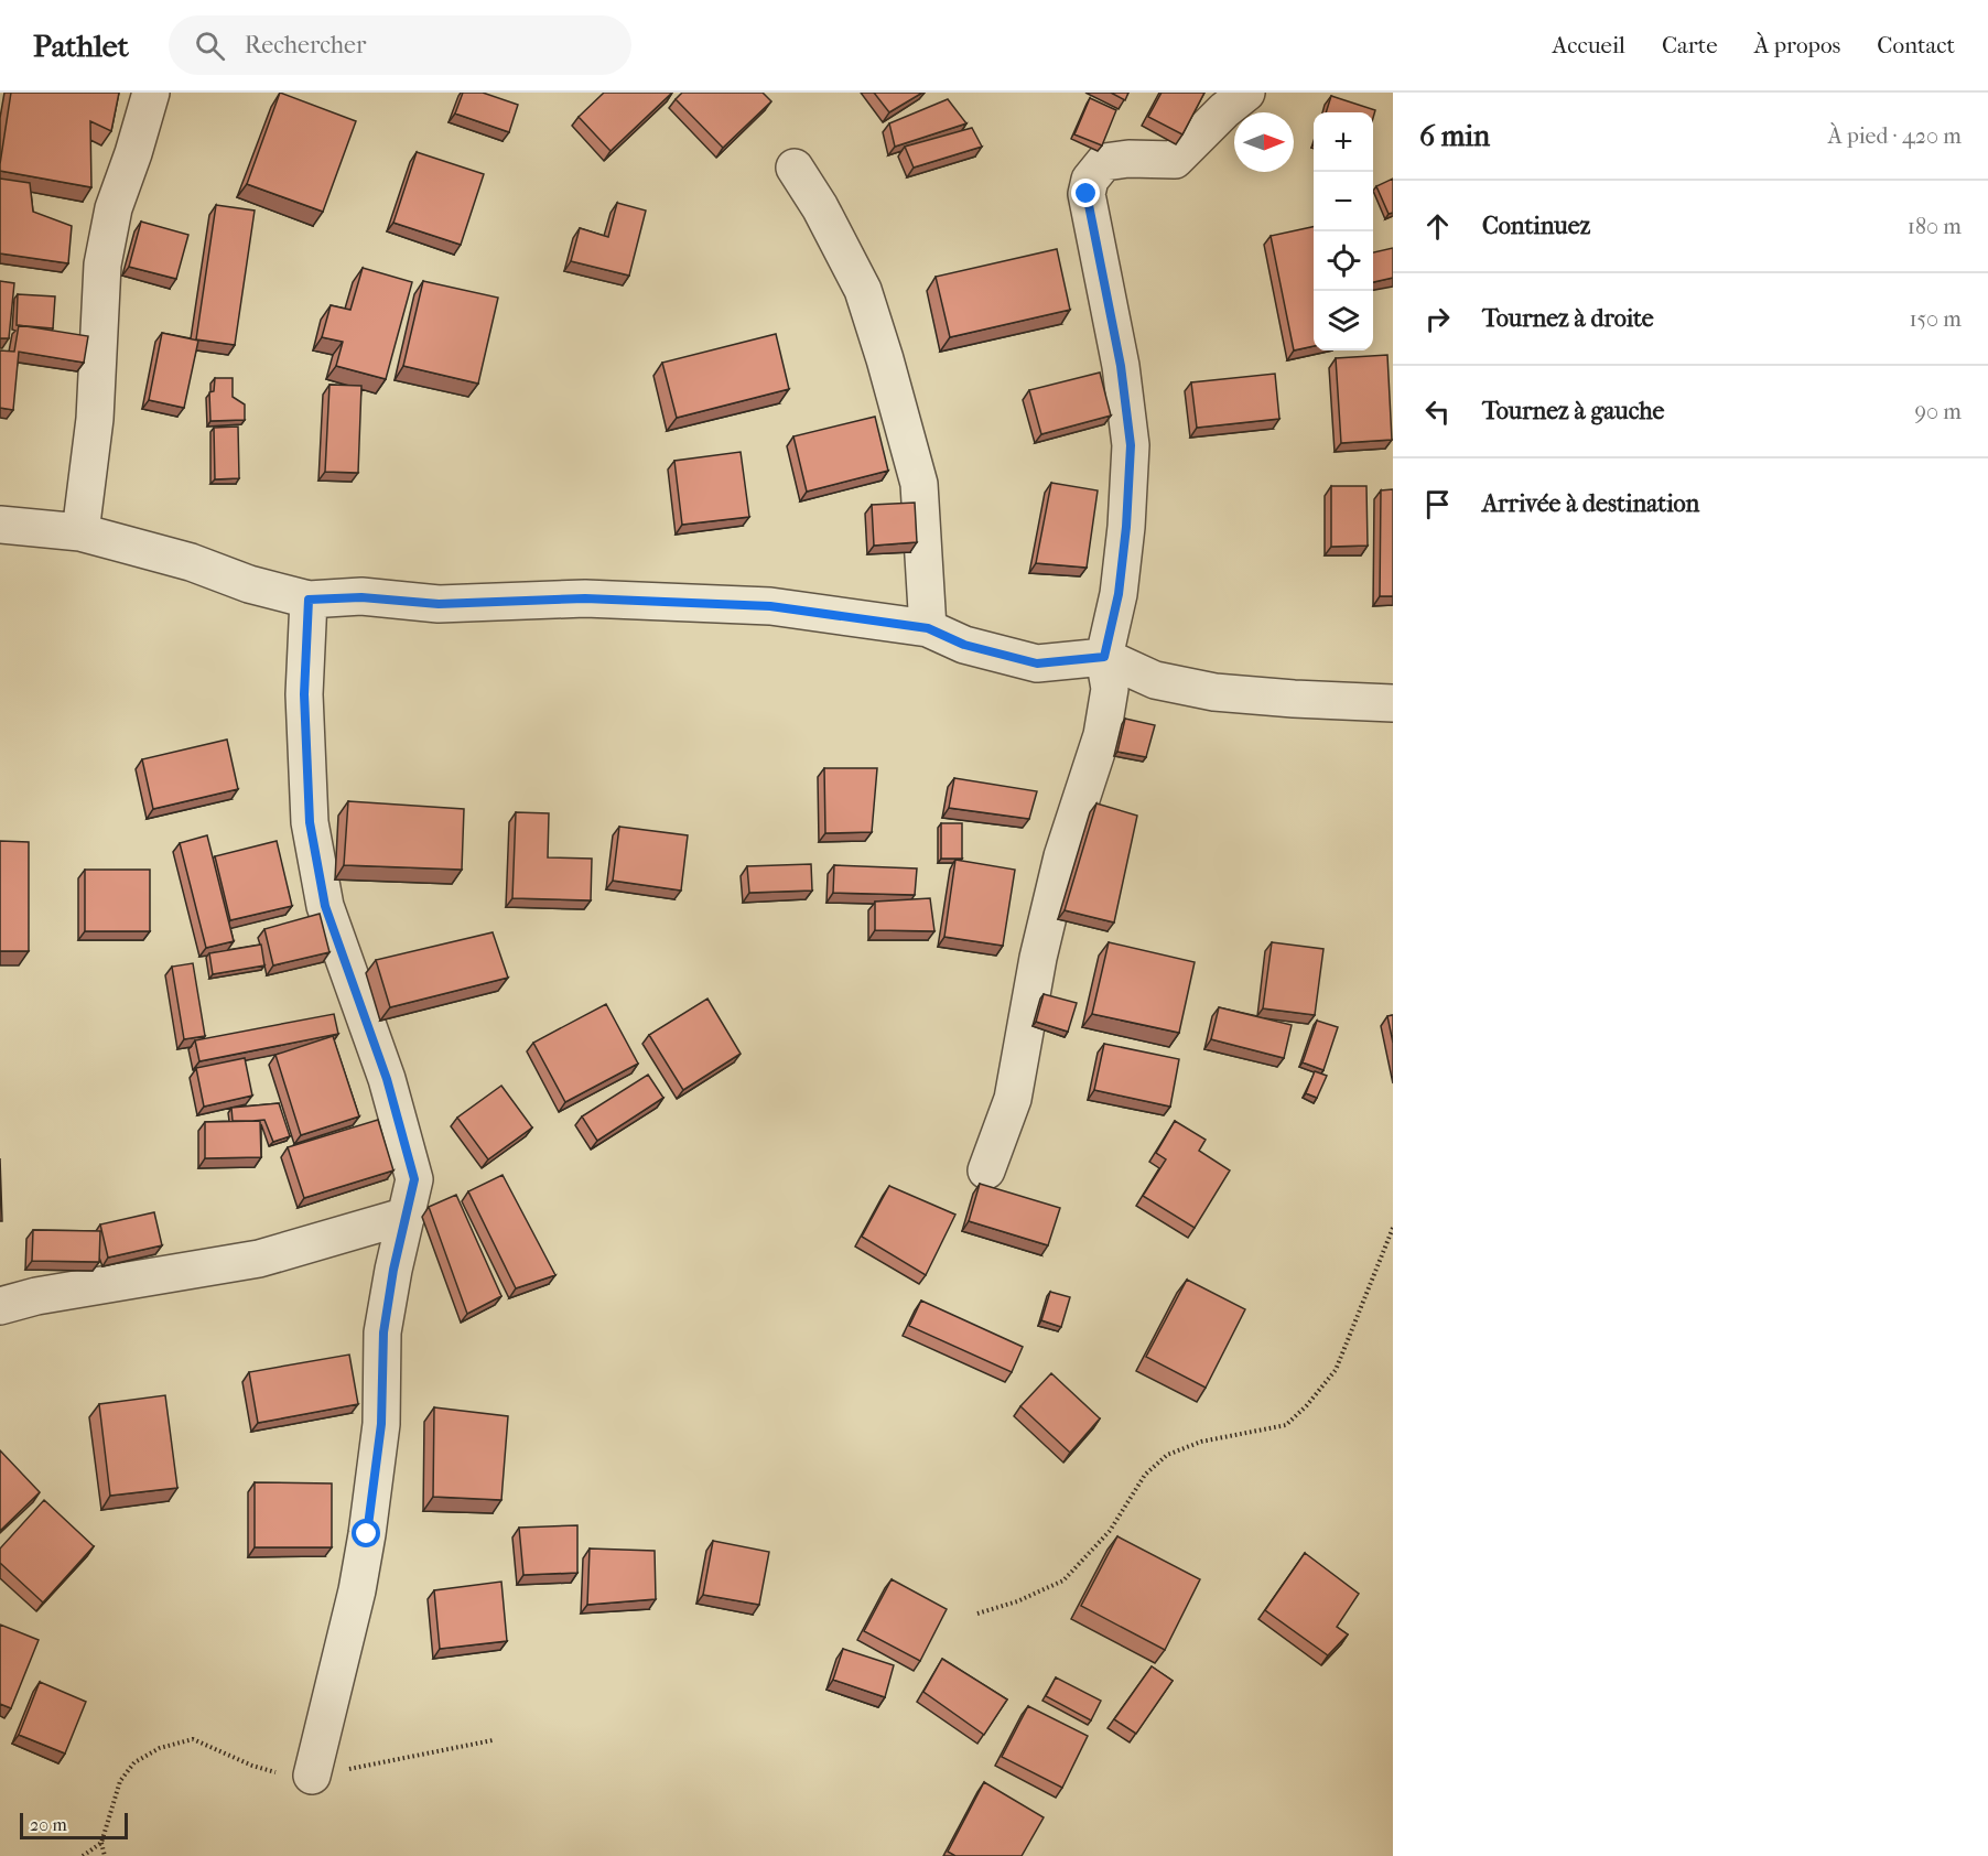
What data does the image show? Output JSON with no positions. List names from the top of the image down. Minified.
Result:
{"scale_bar":"20 m","north":"right","page":{"header":"Pathlet","search":"Rechercher","nav":["Accueil","Carte","À propos","Contact"],"heading":["6 min","À pied · 420 m"],"map_buttons":["+","−"],"list":[["Continuez","180 m"],["Tournez à droite","150 m"],["Tournez à gauche","90 m"],"Arrivée à destination"],"scale":"20 m"}}
